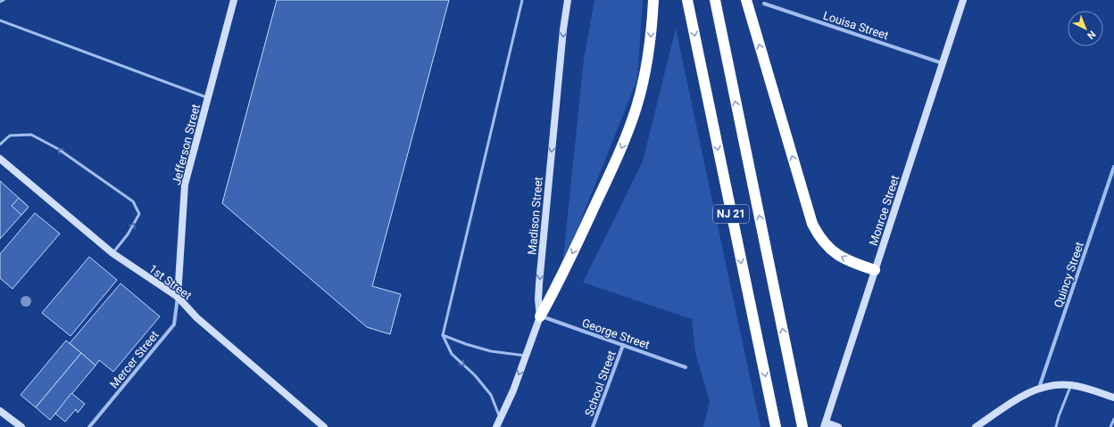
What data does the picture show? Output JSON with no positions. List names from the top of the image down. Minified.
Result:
{"streets":{"highway":["NJ 21"],"street":["Louisa Street","Jefferson Street","Monroe Street","Madison Street","Quincy Street","1st Street","George Street","Mercer Street","School Street"]},"crossings":[["Louisa Street","Monroe Street"],["Jefferson Street","1st Street"],["Jefferson Street","Mercer Street"],["Madison Street","George Street"],["1st Street","Mercer Street"],["George Street","School Street"]],"one_way":["Madison Street"],"north":"bottom right"}
